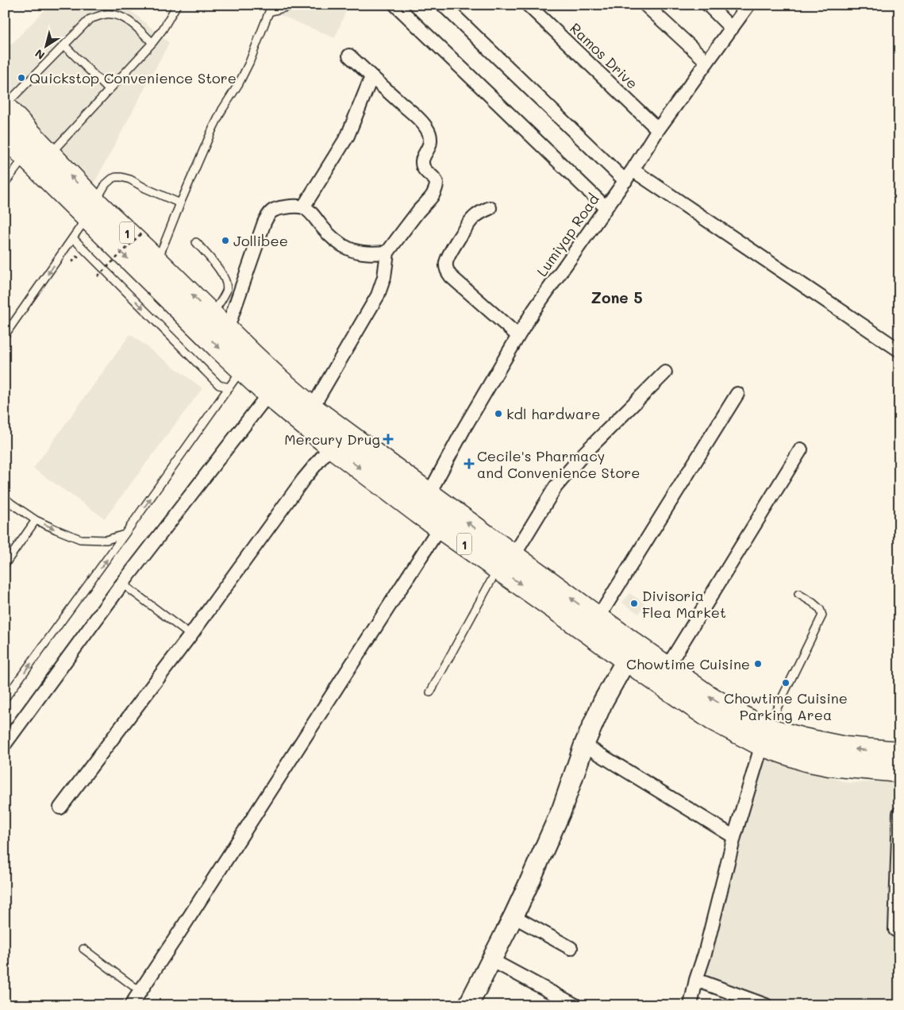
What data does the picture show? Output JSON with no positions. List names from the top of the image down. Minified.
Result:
{"streets":{"highway":["1"],"street":["Ramos Drive","Lumiyap Road"]},"crossings":[["Ramos Drive","Lumiyap Road"],["1","Lumiyap Road"]],"districts":["Zone 5"],"places":{"other":["Quickstop Convenience Store","Jollibee","kdl hardware","Divisoria Flea Market","Chowtime Cuisine","Chowtime Cuisine Parking Area"],"health":["Mercury Drug","Cecile's Pharmacy and Convenience Store"]},"north":"bottom left"}
